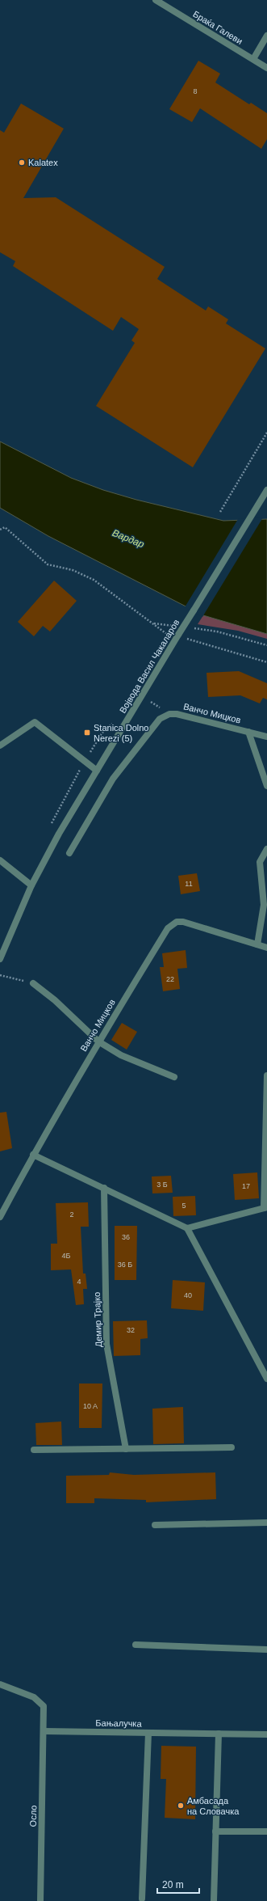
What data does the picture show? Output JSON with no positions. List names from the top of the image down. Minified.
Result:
{"streets":{"street":["Браќа Галеви","Војвода Васил Чакаларов","Ванчо Мицков","Демир Трајко","Бањалучка","Осло"]},"crossings":[["Бањалучка","Осло"]],"water":["Вардар"],"places":{"other":["Kalatex","Амбасада на Словачка"],"transit":["Stanica Dolno Nerezi (5)"]},"house_numbers":["8","11","22","3 Б","17","5","2","36","4Б","36 Б","4","40","32","10 A"],"scale_bar":"20 m"}
